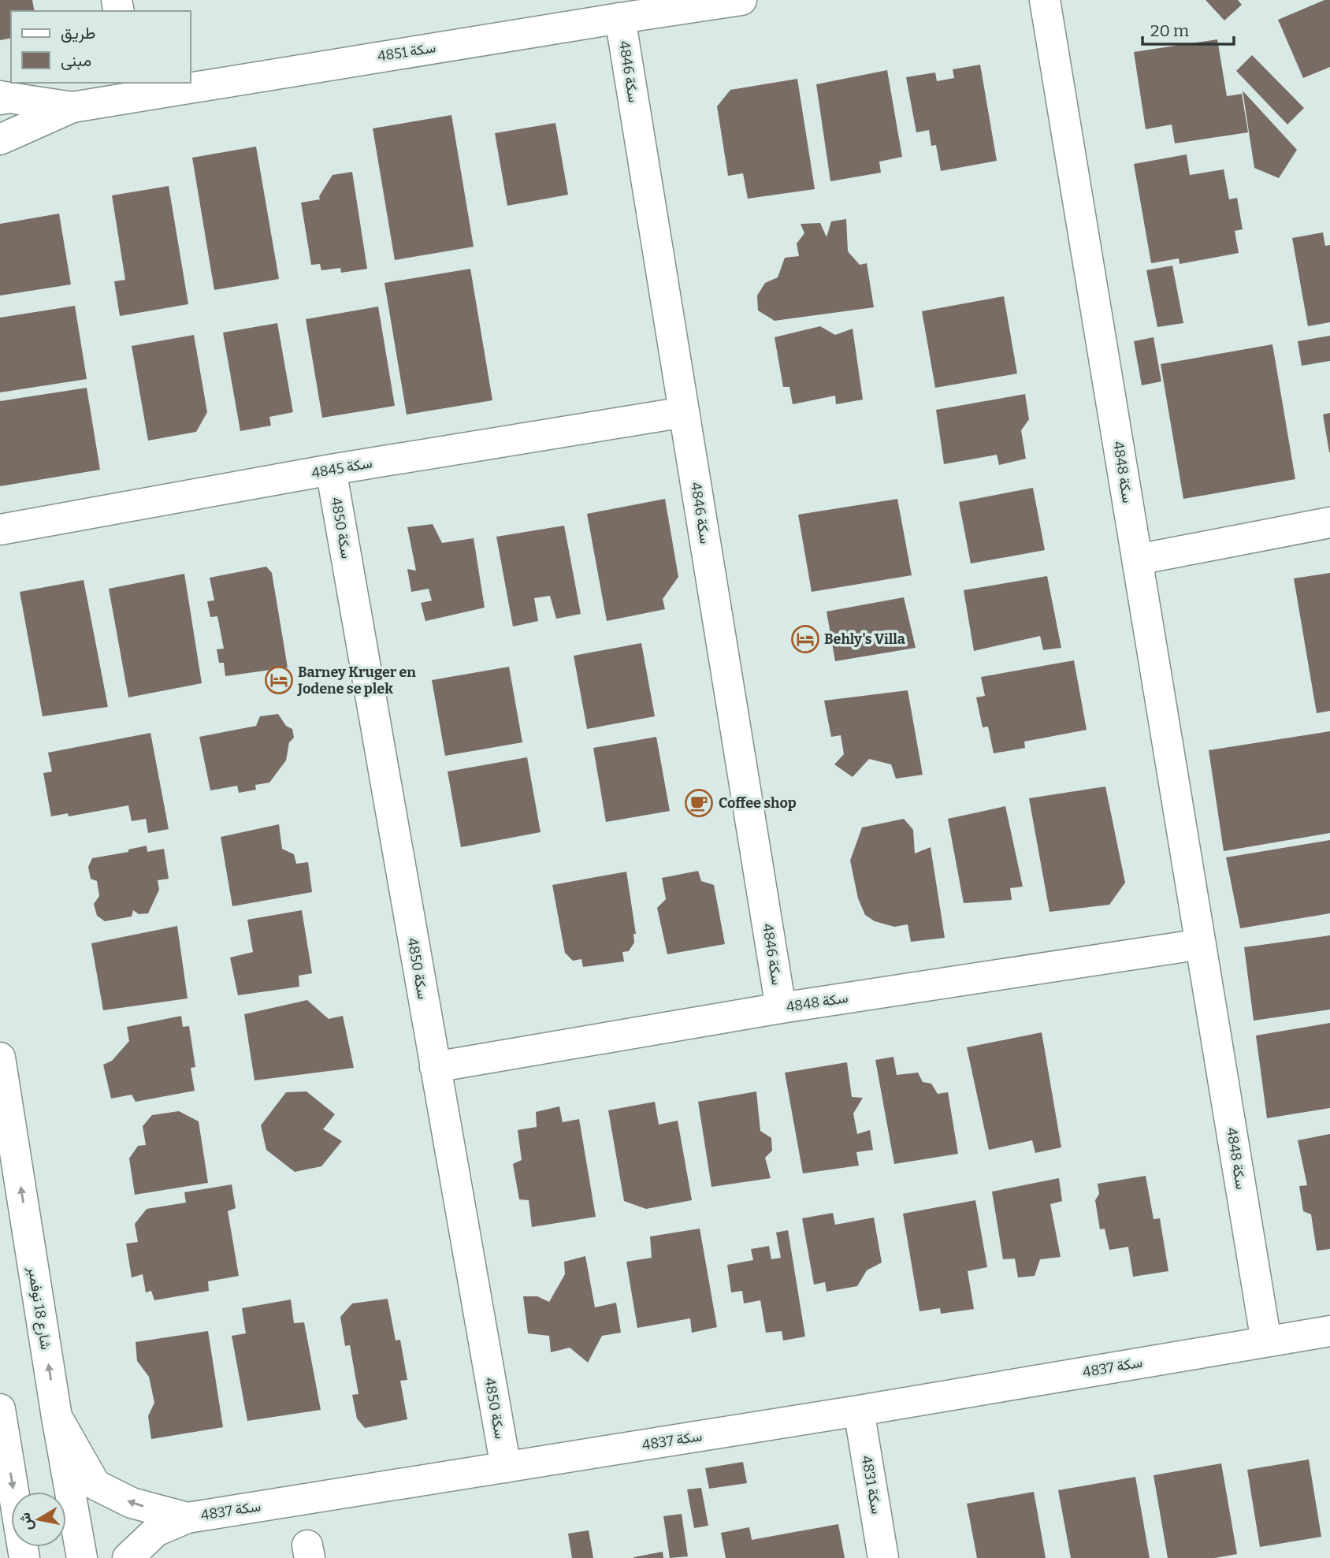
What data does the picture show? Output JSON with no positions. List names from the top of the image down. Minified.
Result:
{"streets":{"street":["سكة 4851","سكة 4846","سكة 4845","سكة 4848","سكة 4850","شارع 18 نوفمبر","سكة 4837","سكة 4831"]},"crossings":[["سكة 4851","سكة 4846"],["سكة 4846","سكة 4845"],["سكة 4846","سكة 4848"],["سكة 4845","سكة 4850"],["سكة 4848","سكة 4850"],["سكة 4848","سكة 4837"],["سكة 4850","سكة 4837"],["شارع 18 نوفمبر","سكة 4837"],["سكة 4837","سكة 4831"]],"one_way":["شارع 18 نوفمبر"],"places":{"hotel":["Behly's Villa","Barney Kruger en Jodene se plek"],"cafe":["Coffee shop"]},"legend":["طريق","مبنى"],"scale_bar":"20 m","north":"left"}
